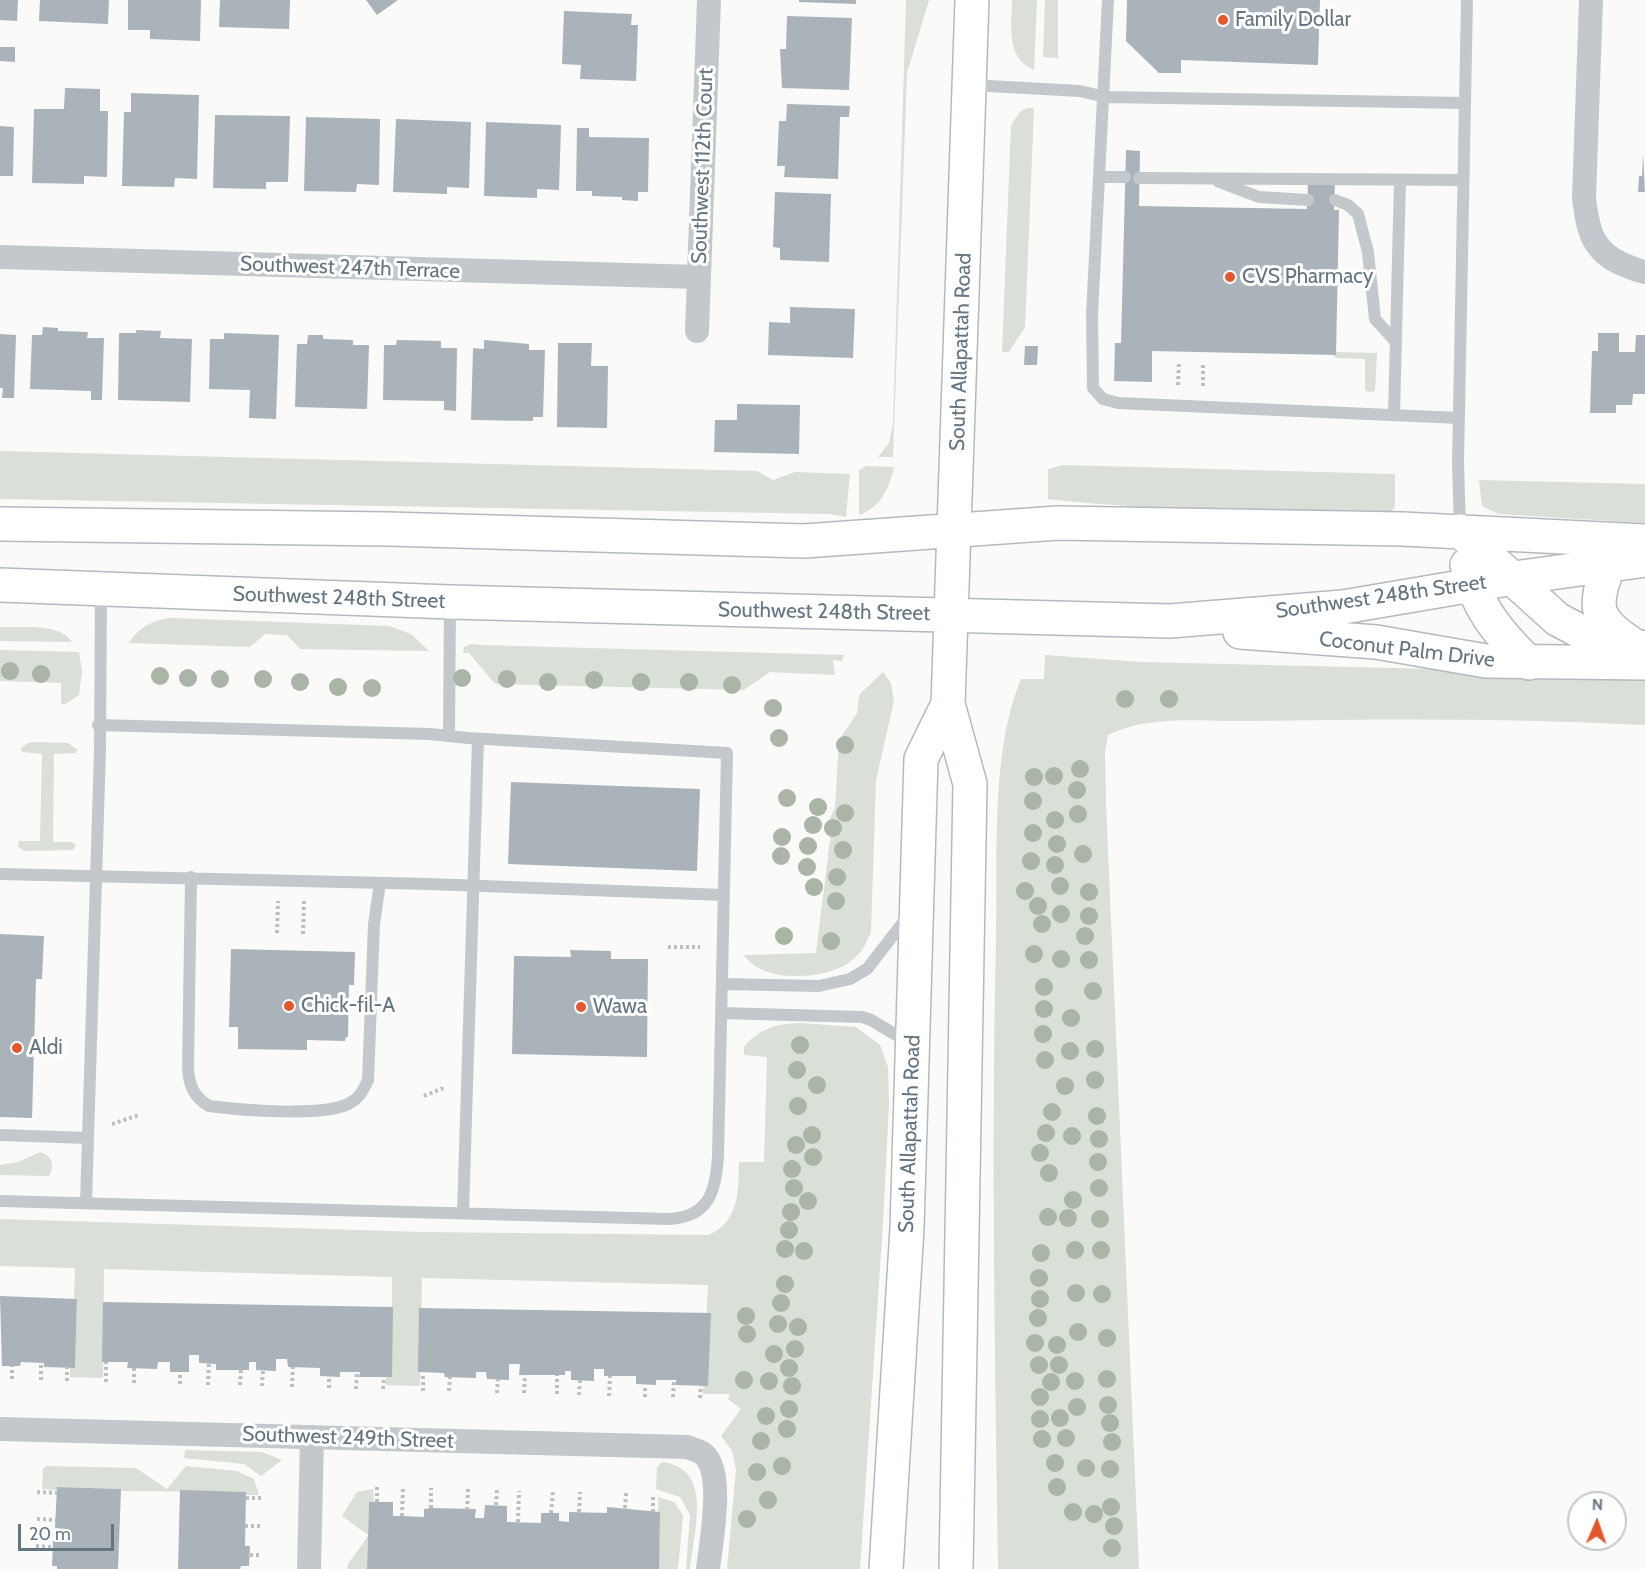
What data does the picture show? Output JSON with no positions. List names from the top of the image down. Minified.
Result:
{"streets":{"street":["Southwest 112th Court","Southwest 247th Terrace","South Allapattah Road","Southwest 248th Street","Coconut Palm Drive","Southwest 249th Street"]},"crossings":[["Southwest 112th Court","Southwest 247th Terrace"],["South Allapattah Road","Southwest 248th Street"],["Southwest 248th Street","Coconut Palm Drive"]],"places":["Family Dollar","CVS Pharmacy","Chick-fil-A","Wawa","Aldi"],"scale_bar":"20 m","north":"top"}
